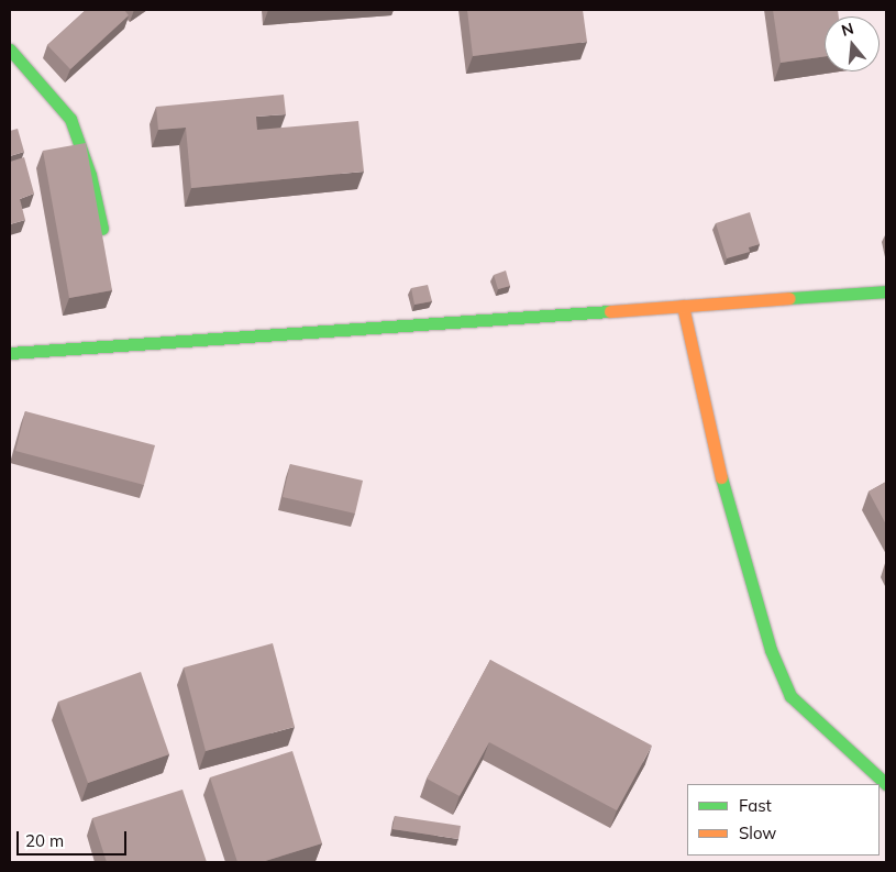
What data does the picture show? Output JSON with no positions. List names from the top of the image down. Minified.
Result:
{"legend":["Fast","Slow"],"scale_bar":"20 m","north":"top"}
